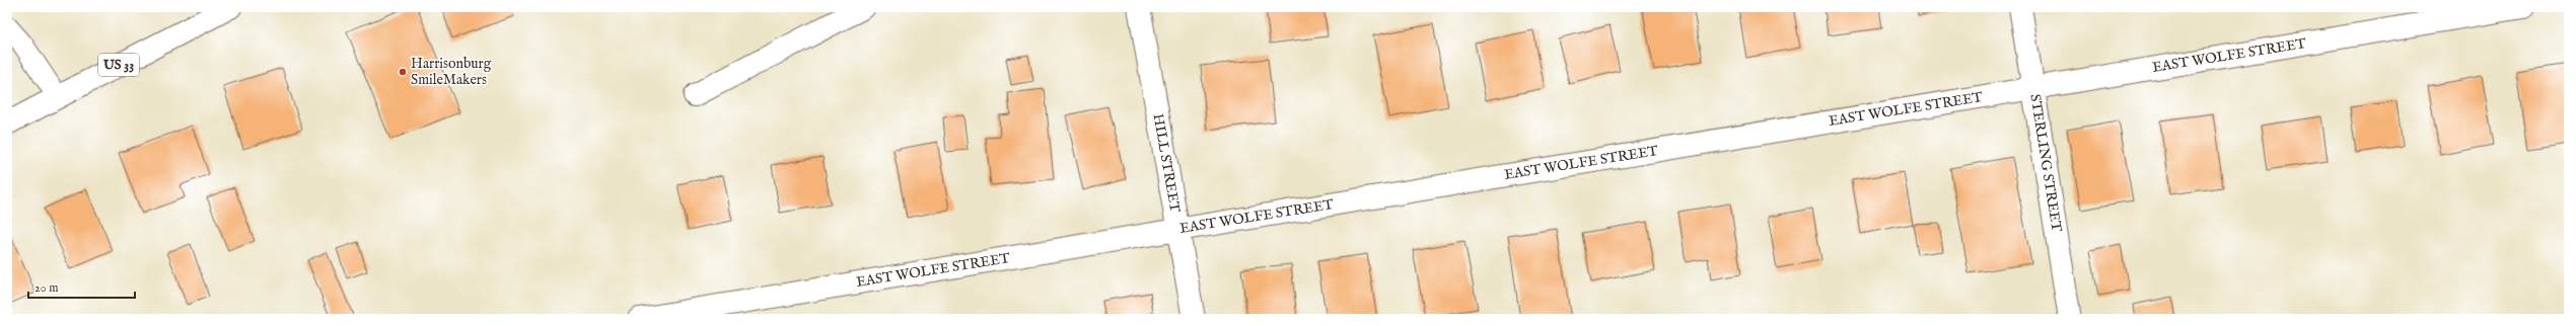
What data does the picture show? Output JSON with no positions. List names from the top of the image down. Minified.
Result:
{"streets":{"street":["EAST WOLFE STREET","US 33","HILL STREET","STERLING STREET"]},"crossings":[["EAST WOLFE STREET","HILL STREET"],["EAST WOLFE STREET","STERLING STREET"]],"places":["Harrisonburg SmileMakers"],"scale_bar":"20 m"}
